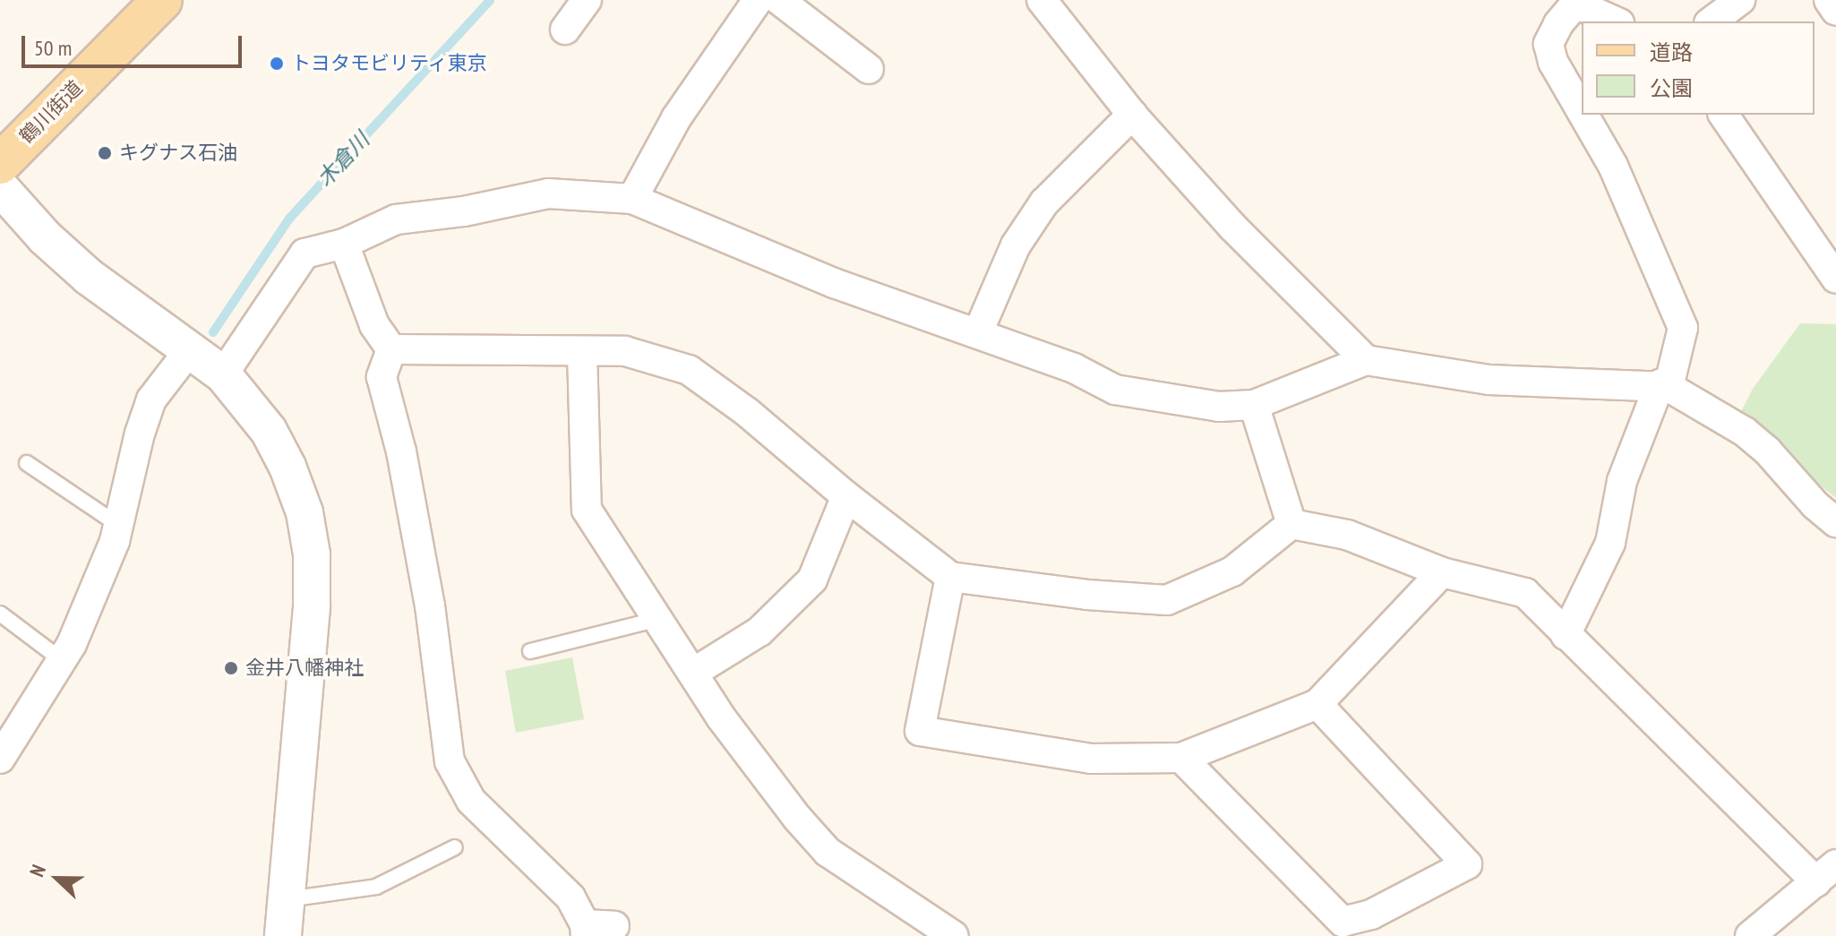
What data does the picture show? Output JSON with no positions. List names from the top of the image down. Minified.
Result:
{"streets":{"main road":["鶴川街道"]},"water":["木倉川"],"places":["トヨタモビリティ東京","キグナス石油","金井八幡神社"],"legend":["道路","公園"],"scale_bar":"50 m","north":"left"}
